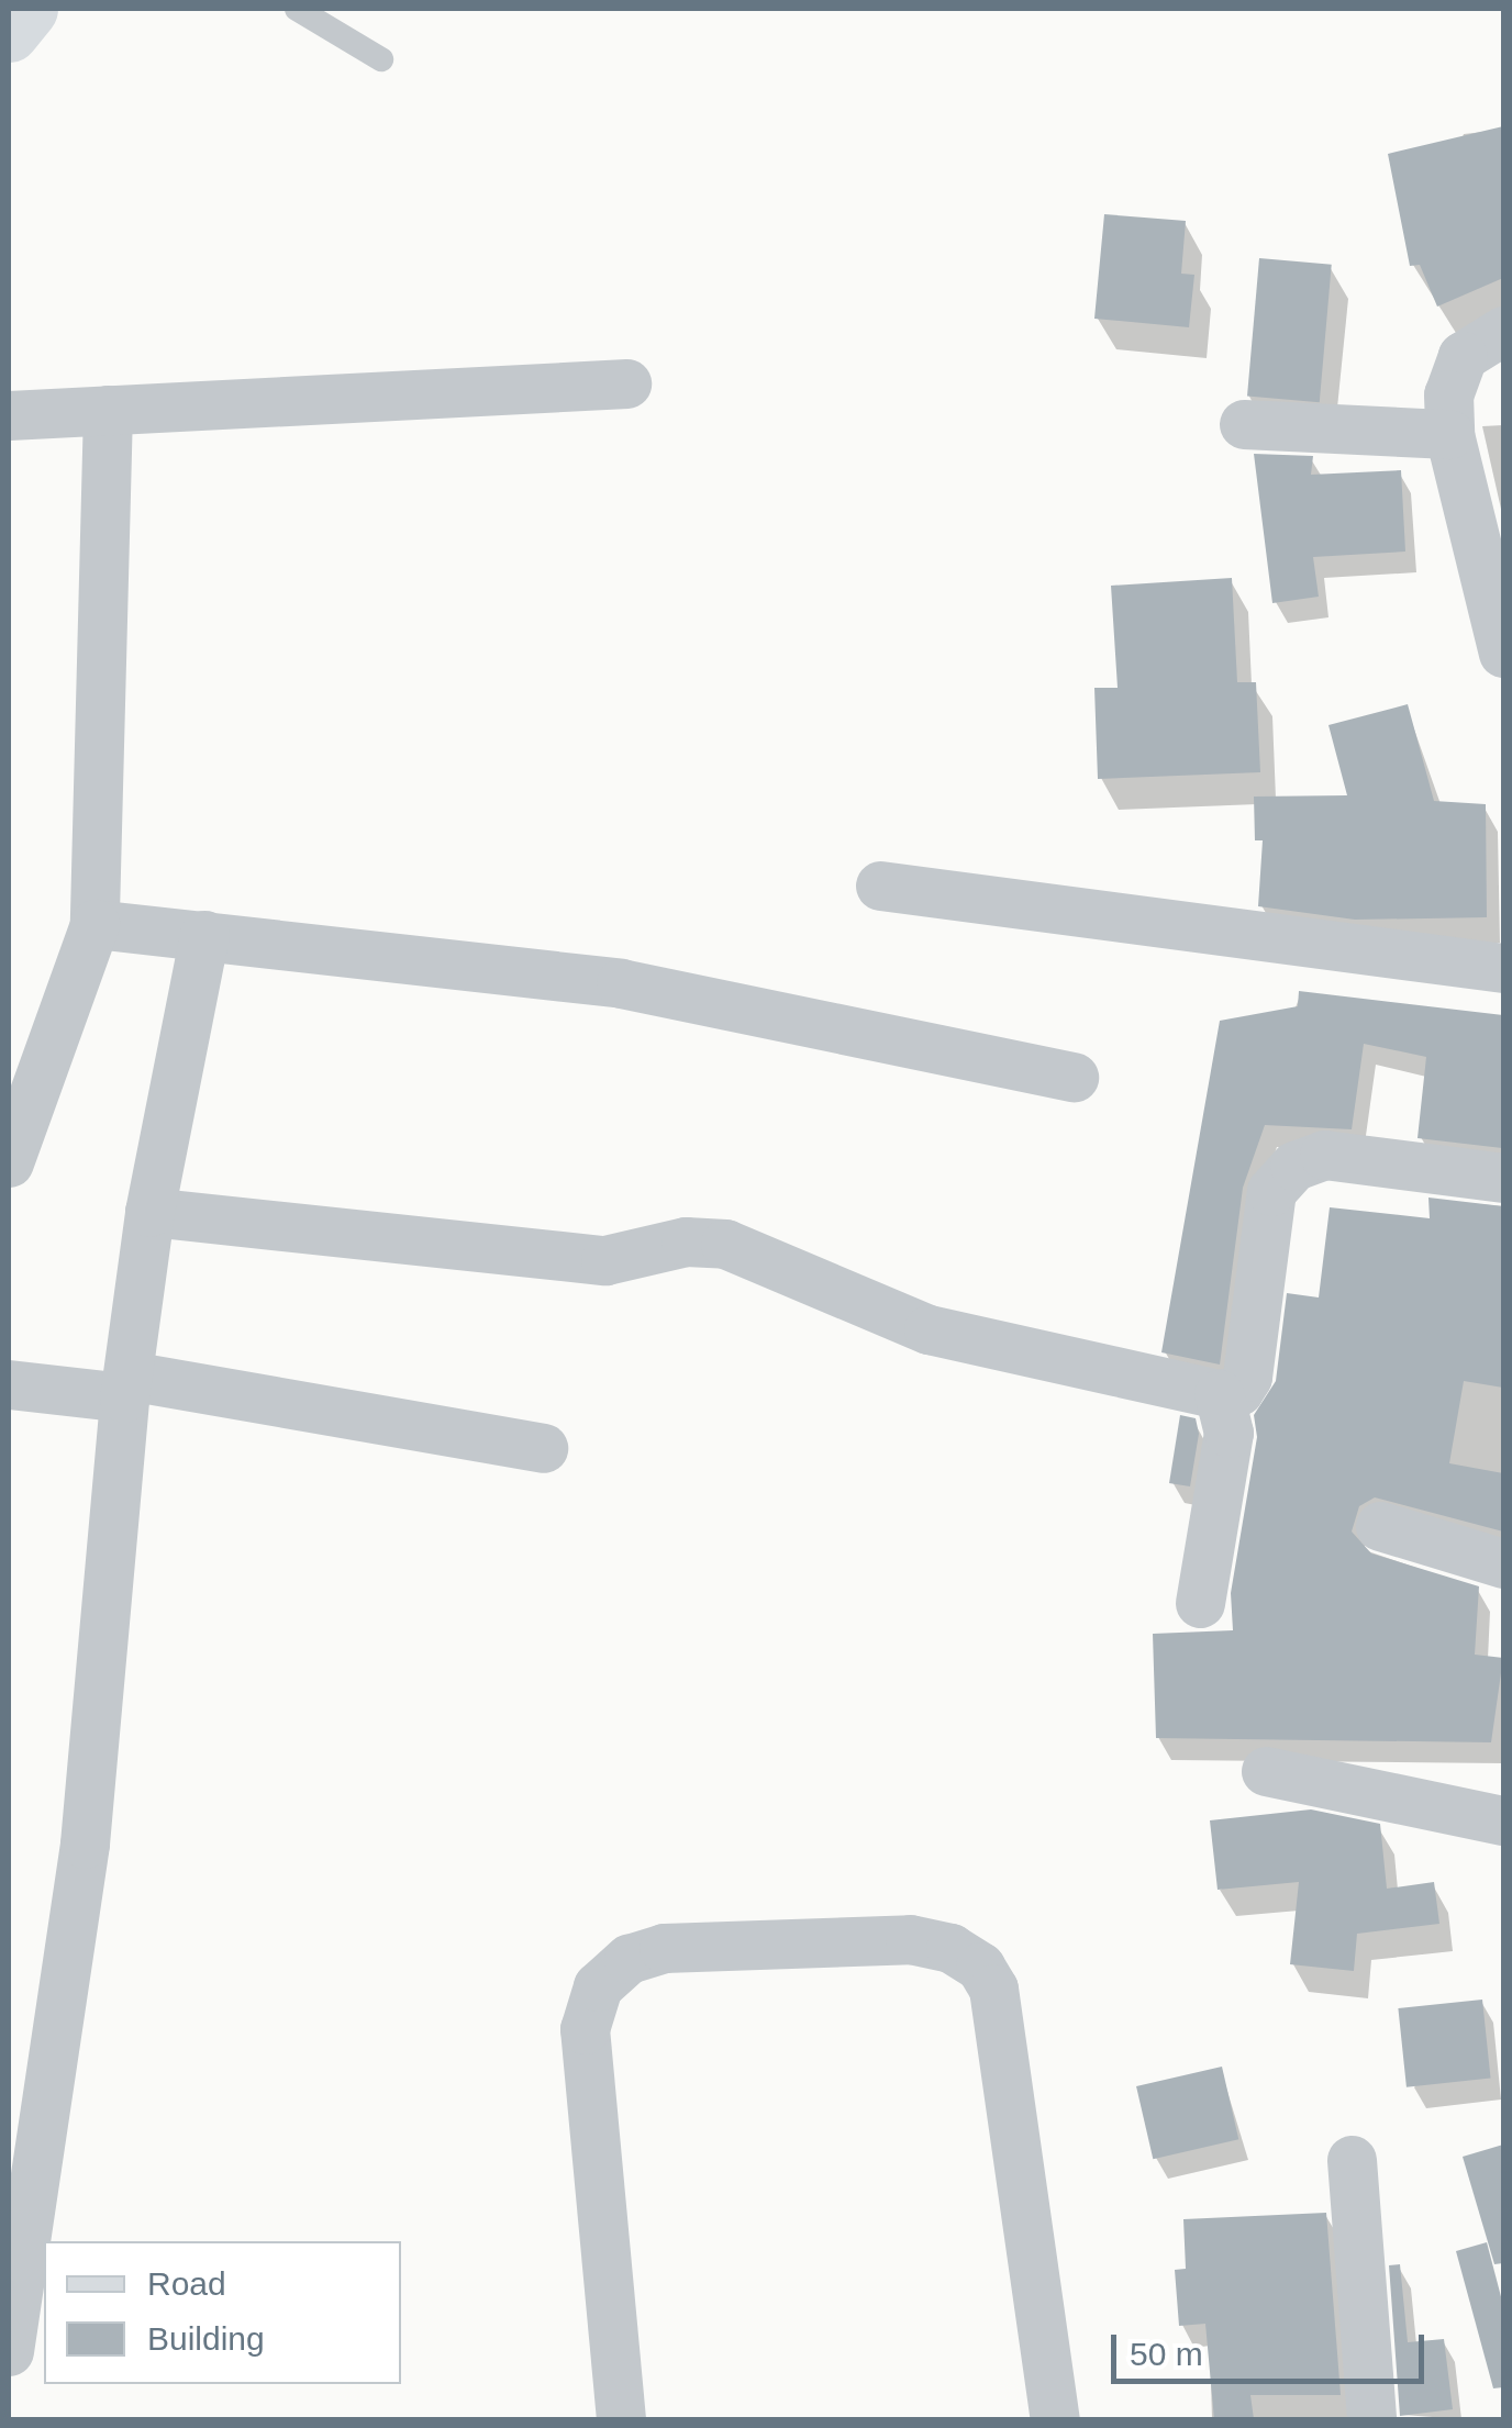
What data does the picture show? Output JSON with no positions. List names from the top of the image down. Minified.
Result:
{"legend":["Road","Building"],"scale_bar":"50 m"}
